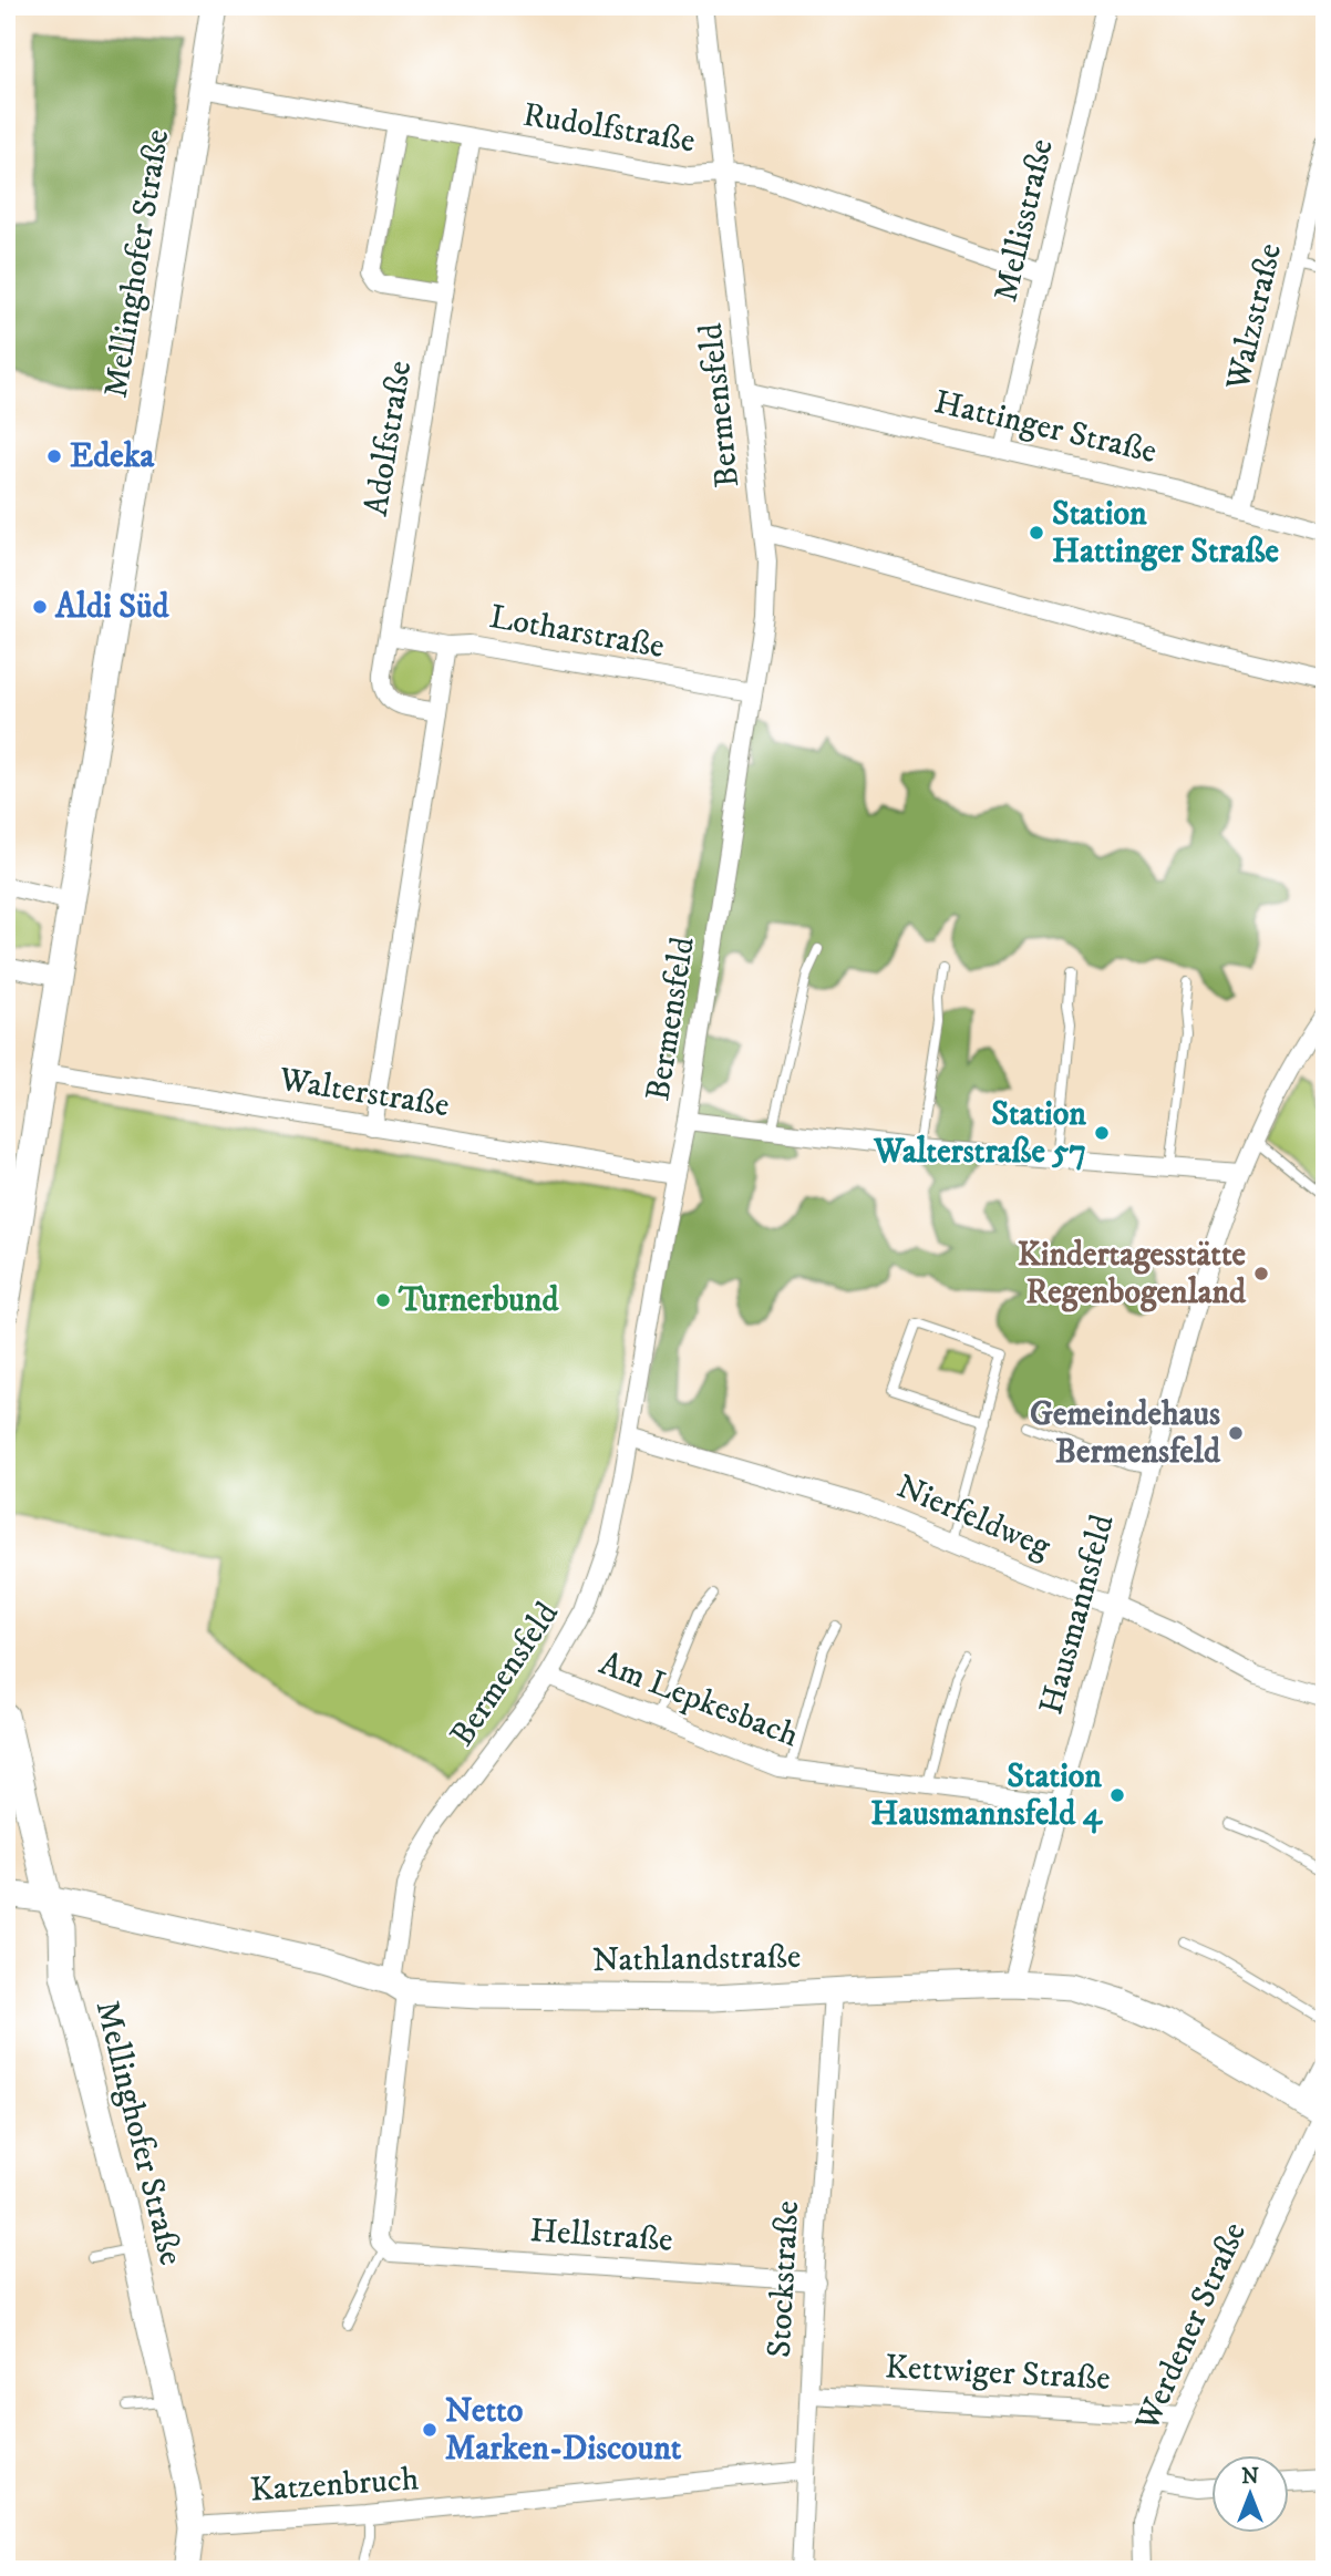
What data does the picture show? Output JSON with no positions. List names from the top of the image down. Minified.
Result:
{"streets":{"main road":["Mellinghofer Straße","Nathlandstraße"],"street":["Rudolfstraße","Mellisstraße","Walzstraße","Bermensfeld","Hattinger Straße","Adolfstraße","Lotharstraße","Walterstraße","Nierfeldweg","Hausmannsfeld","Am Lepkesbach","Hellstraße","Stockstraße","Werdener Straße","Kettwiger Straße","Katzenbruch"]},"crossings":[["Rudolfstraße","Mellisstraße"],["Rudolfstraße","Mellinghofer Straße"],["Rudolfstraße","Bermensfeld"],["Rudolfstraße","Adolfstraße"],["Mellisstraße","Hattinger Straße"],["Mellinghofer Straße","Walterstraße"],["Mellinghofer Straße","Nathlandstraße"],["Mellinghofer Straße","Katzenbruch"],["Walzstraße","Hattinger Straße"],["Bermensfeld","Hattinger Straße"],["Bermensfeld","Lotharstraße"],["Bermensfeld","Walterstraße"],["Bermensfeld","Nierfeldweg"],["Bermensfeld","Am Lepkesbach"],["Bermensfeld","Nathlandstraße"],["Bermensfeld","Hellstraße"],["Adolfstraße","Lotharstraße"],["Nierfeldweg","Hausmannsfeld"],["Hausmannsfeld","Am Lepkesbach"],["Hausmannsfeld","Nathlandstraße"],["Nathlandstraße","Stockstraße"],["Nathlandstraße","Werdener Straße"],["Hellstraße","Stockstraße"],["Stockstraße","Kettwiger Straße"],["Stockstraße","Katzenbruch"],["Werdener Straße","Kettwiger Straße"]],"places":["Edeka","Station Hattinger Straße","Aldi Süd","Station Walterstraße 57","Kindertagesstätte Regenbogenland","Turnerbund","Gemeindehaus Bermensfeld","Station Hausmannsfeld 4","Netto Marken-Discount"],"north":"top"}
